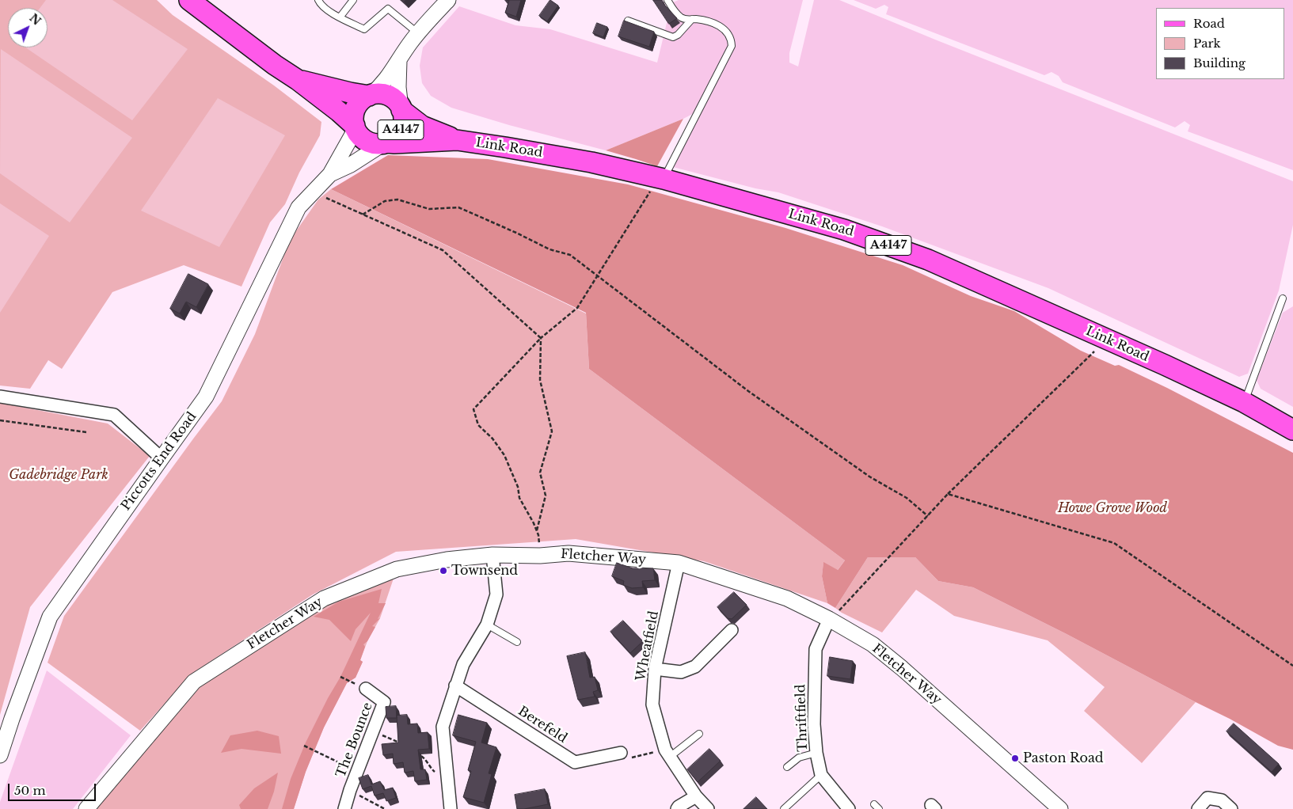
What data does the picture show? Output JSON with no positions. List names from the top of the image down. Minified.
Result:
{"streets":{"main road":["A4147","Link Road"],"street":["Piccotts End Road","Fletcher Way","Wheatfield","Thriftfield","Berefeld","The Bounce"]},"crossings":[["A4147","Link Road"],["A4147","Piccotts End Road"],["Link Road","Piccotts End Road"],["Fletcher Way","Wheatfield"],["Fletcher Way","Thriftfield"]],"parks":["Gadebridge Park","Howe Grove Wood"],"places":["Townsend","Paston Road"],"legend":["Road","Park","Building"],"scale_bar":"50 m","north":"top right"}
